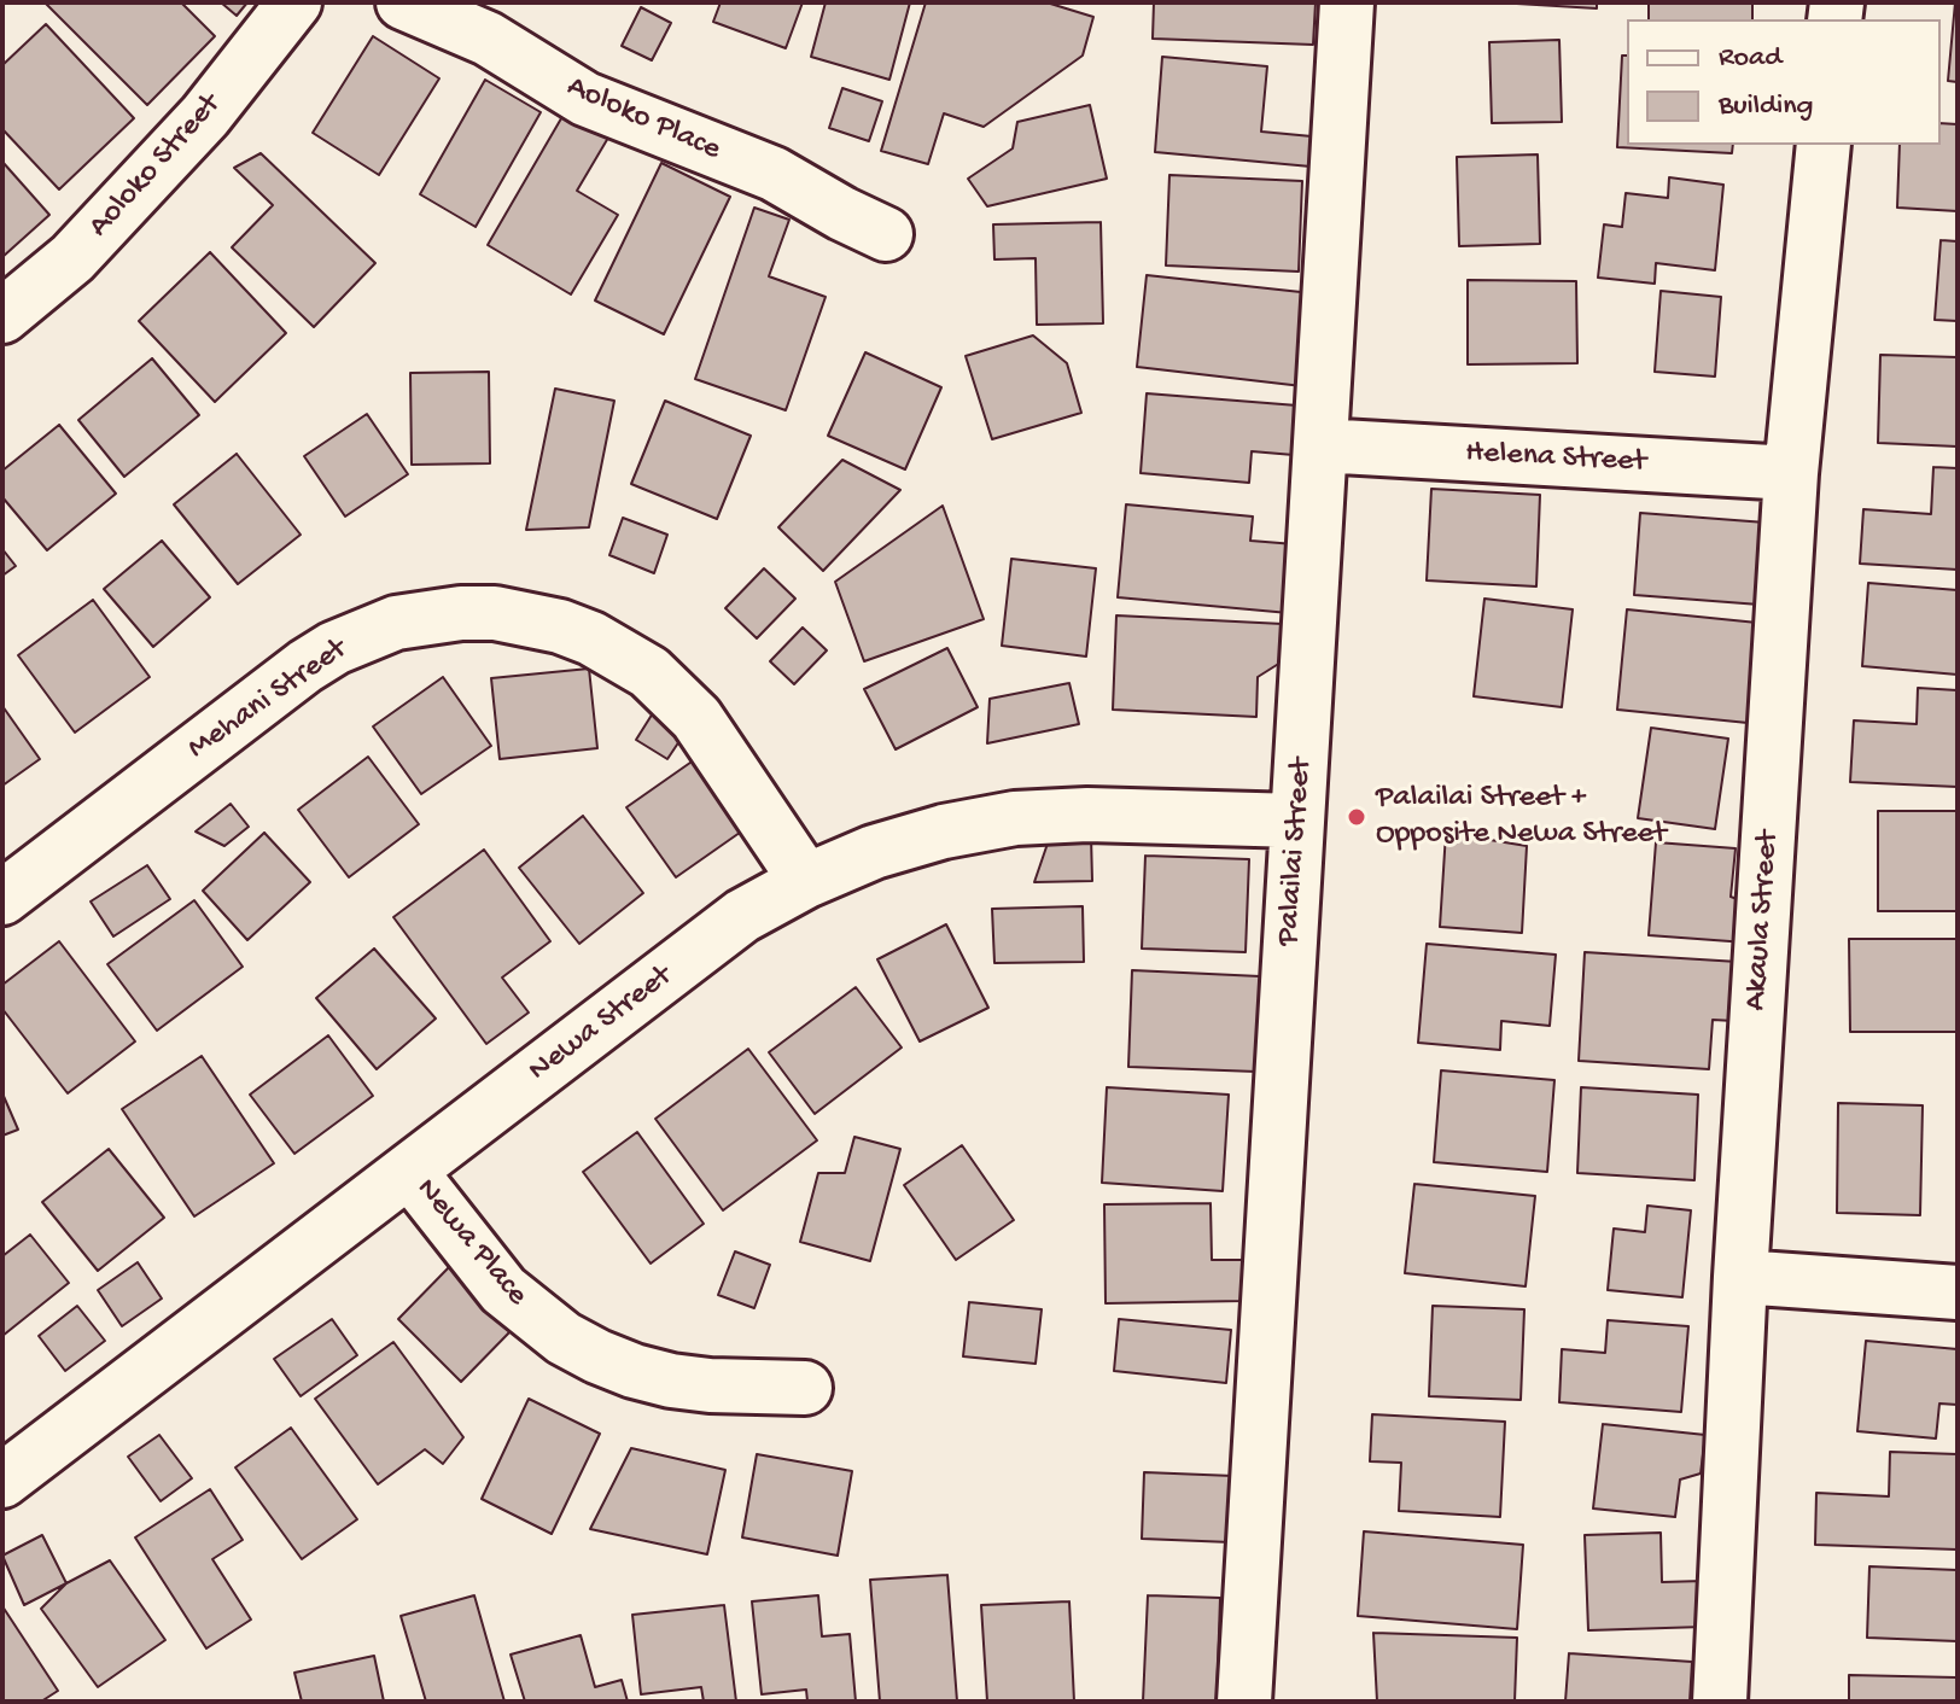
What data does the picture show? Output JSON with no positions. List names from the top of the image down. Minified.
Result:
{"streets":{"street":["Aoloko Place","Aoloko Street","Helena Street","Mehani Street","Palailai Street","Akaula Street","Newa Street","Newa Place"]},"crossings":[["Helena Street","Palailai Street"],["Helena Street","Akaula Street"],["Mehani Street","Newa Street"],["Palailai Street","Newa Street"],["Newa Street","Newa Place"]],"places":["Palailai Street + Opposite Newa Street"],"legend":["Road","Building"]}
